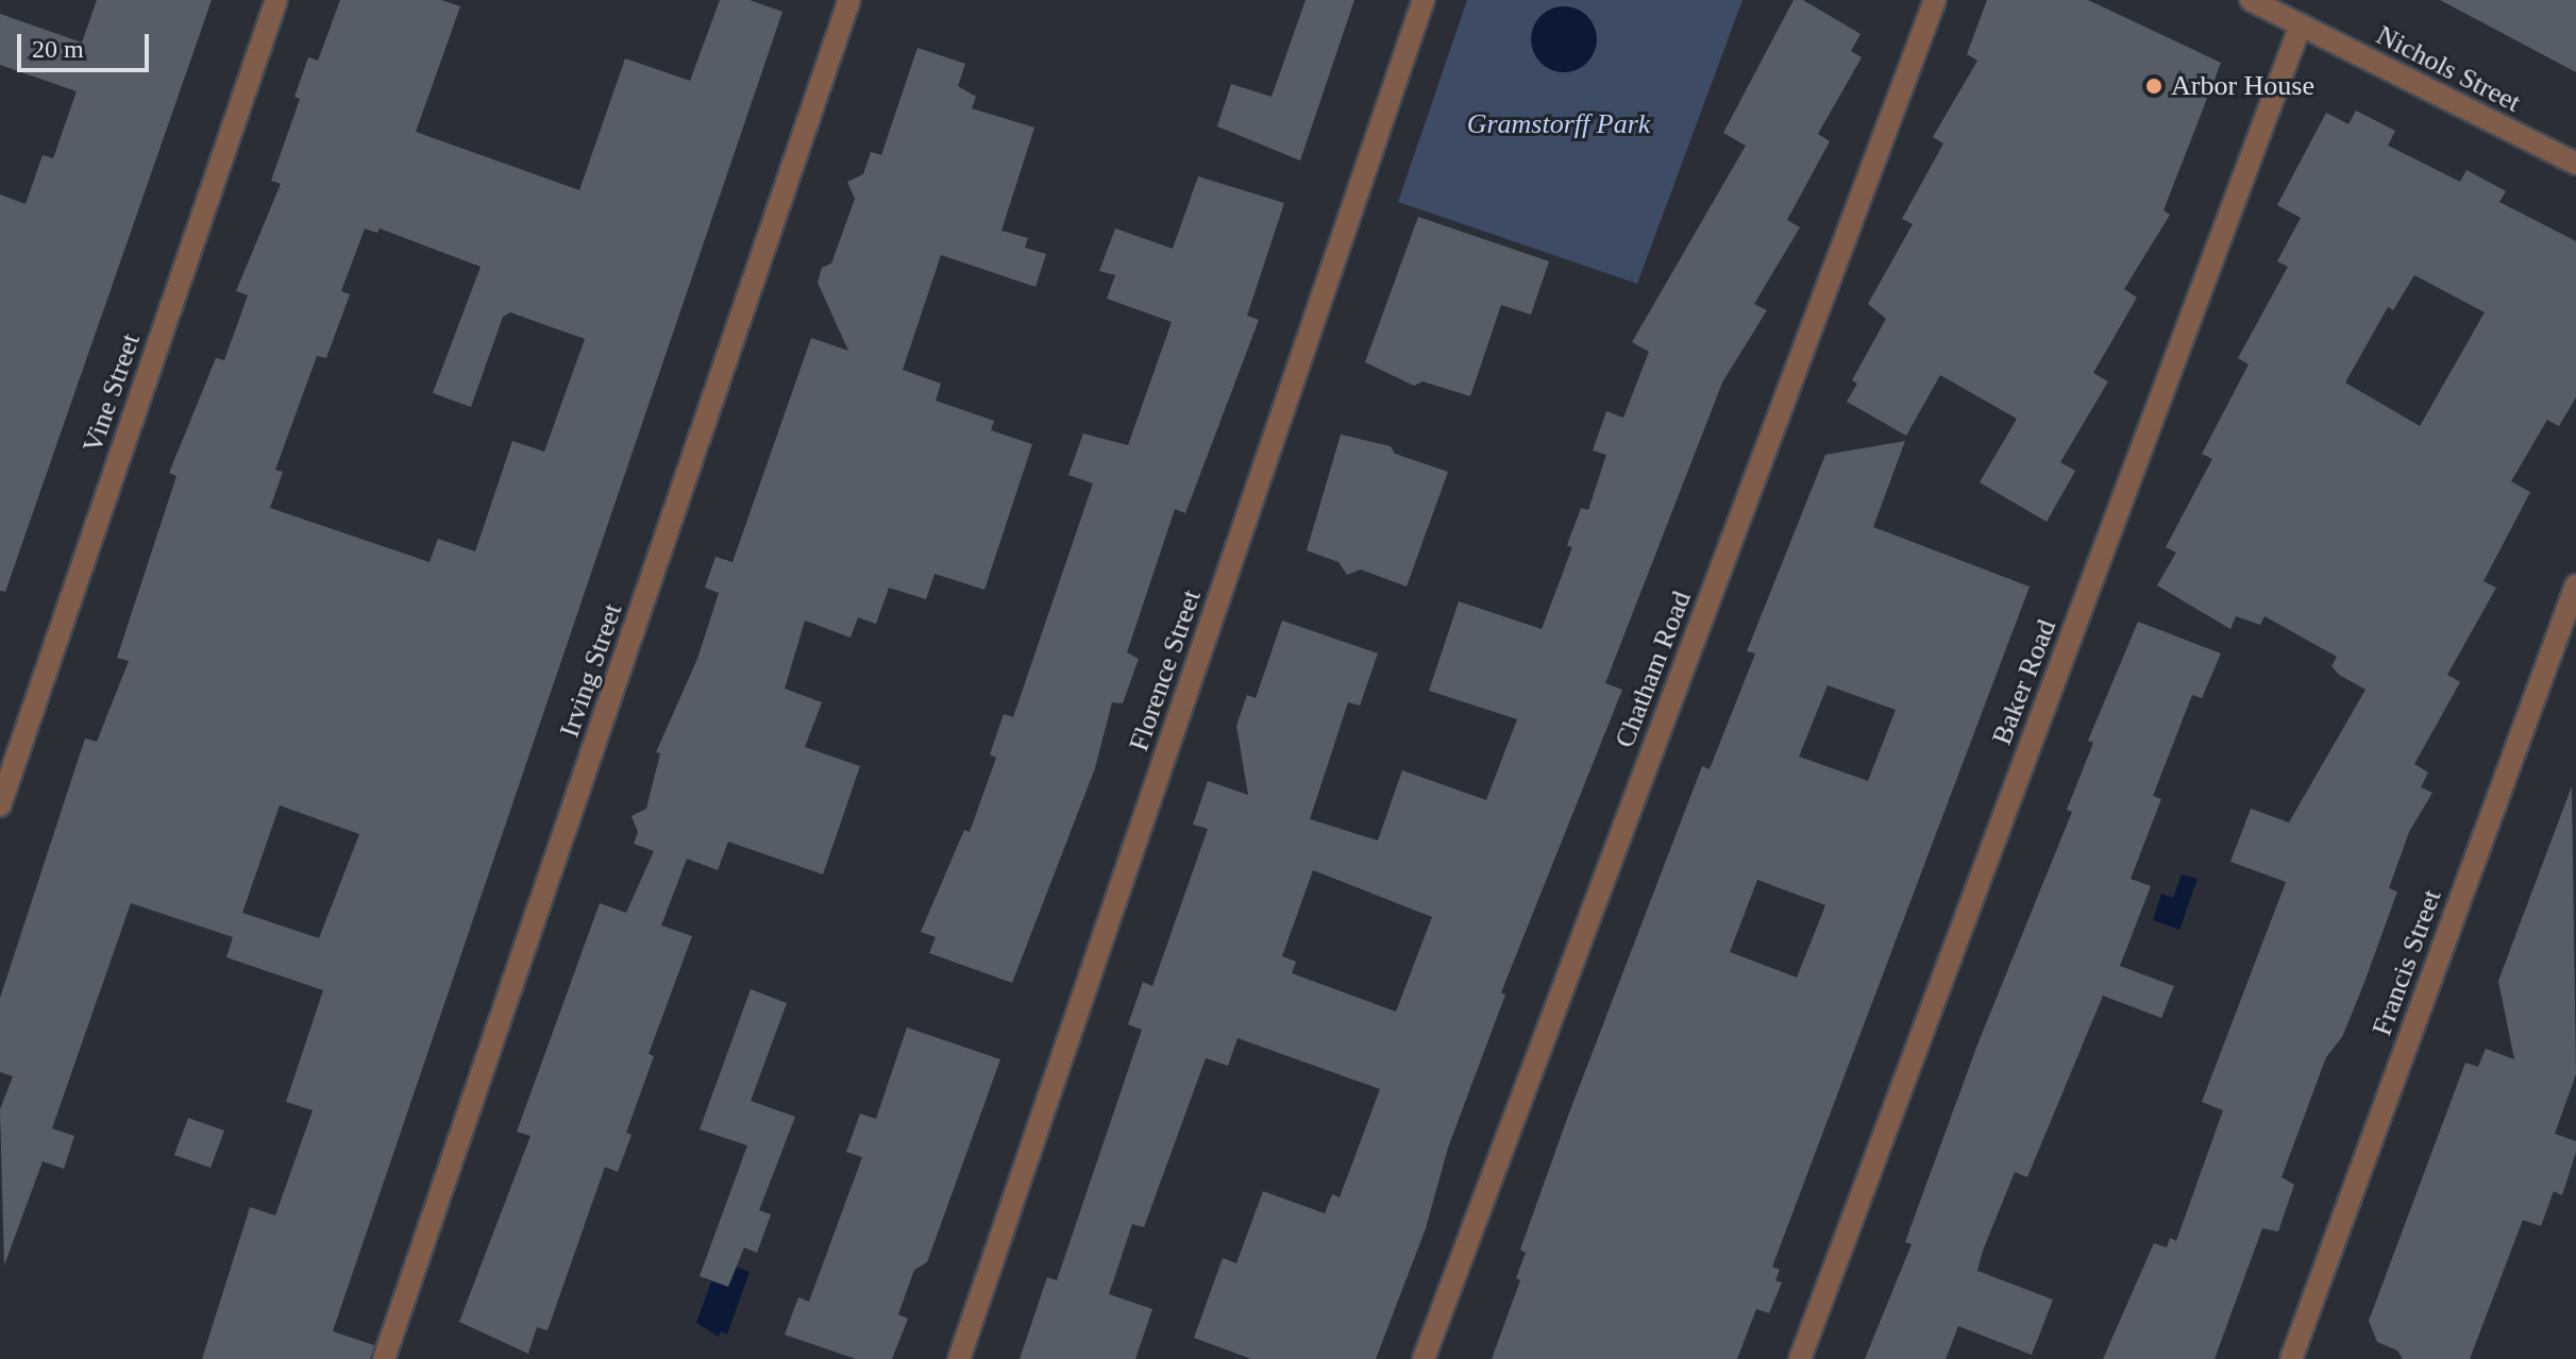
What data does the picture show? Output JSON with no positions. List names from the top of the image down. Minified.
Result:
{"streets":{"street":["Nichols Street","Vine Street","Chatham Road","Irving Street","Florence Street","Baker Road","Francis Street"]},"crossings":[["Nichols Street","Baker Road"]],"parks":["Gramstorff Park"],"places":["Arbor House"],"scale_bar":"20 m"}
